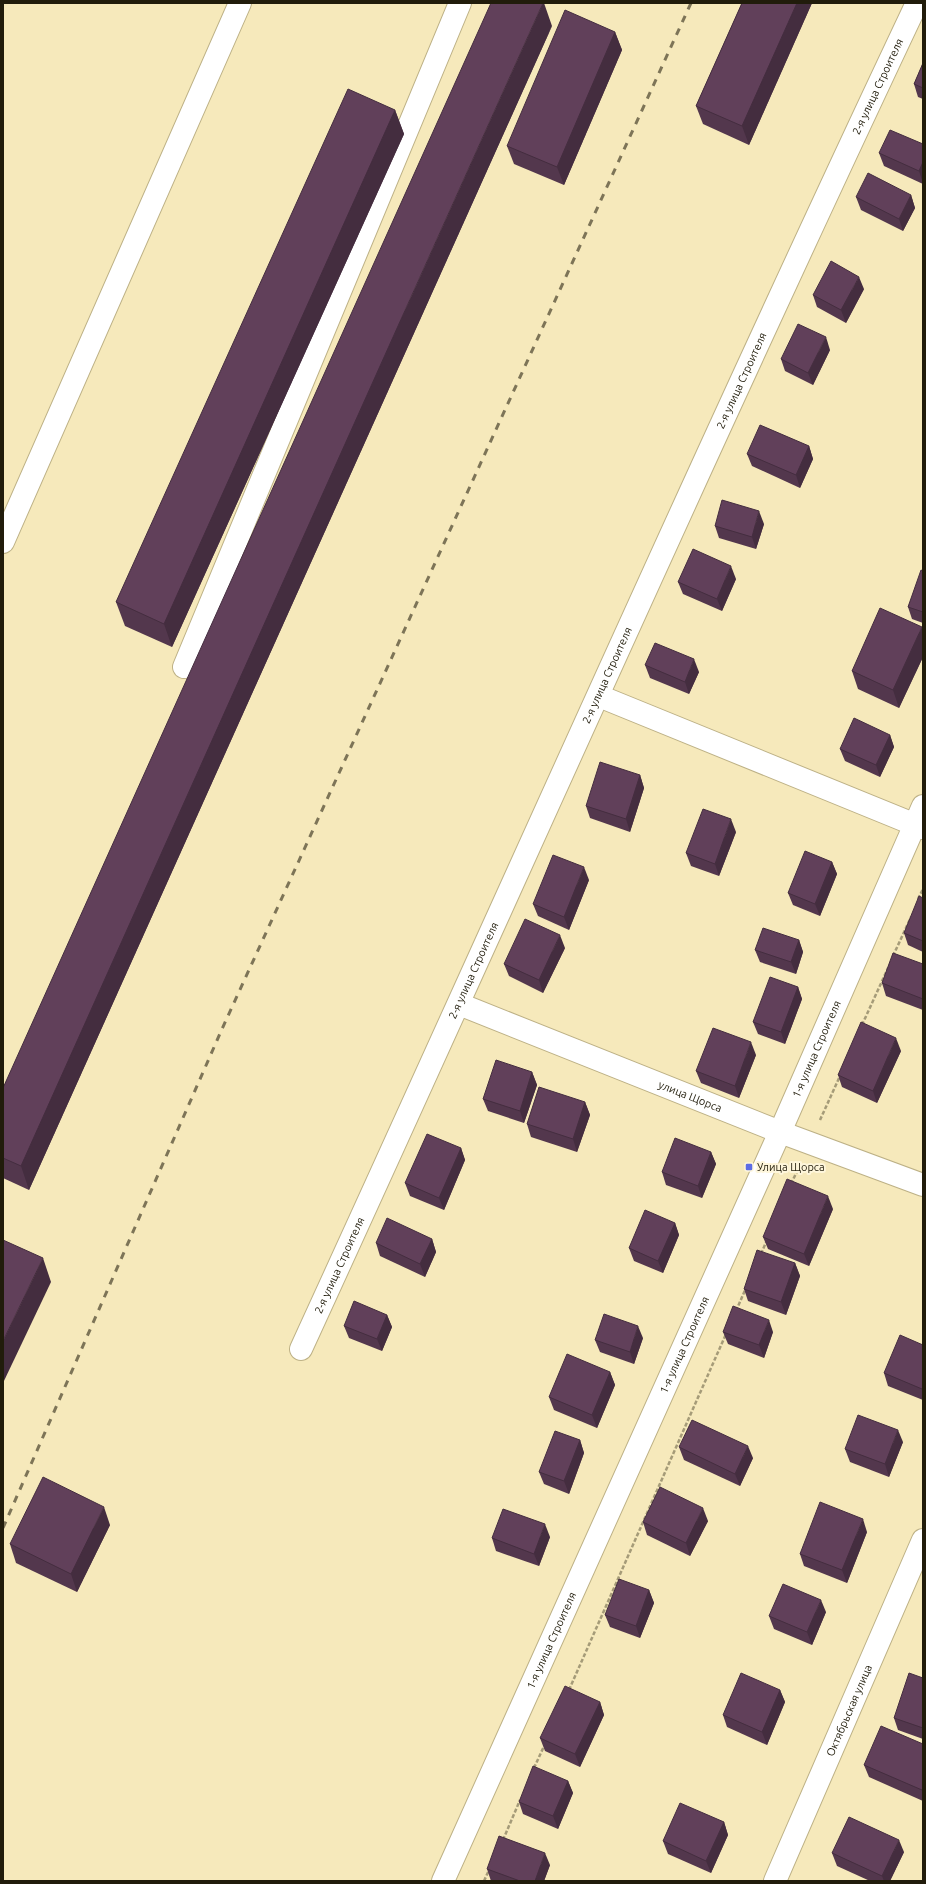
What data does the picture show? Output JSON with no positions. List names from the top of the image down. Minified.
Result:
{"streets":{"street":["2-я улица Строителя","1-я улица Строителя","улица Щорса","Октябрьская улица"]},"crossings":[["2-я улица Строителя","улица Щорса"],["1-я улица Строителя","улица Щорса"]],"places":{"transit":["Улица Щорса"]}}
